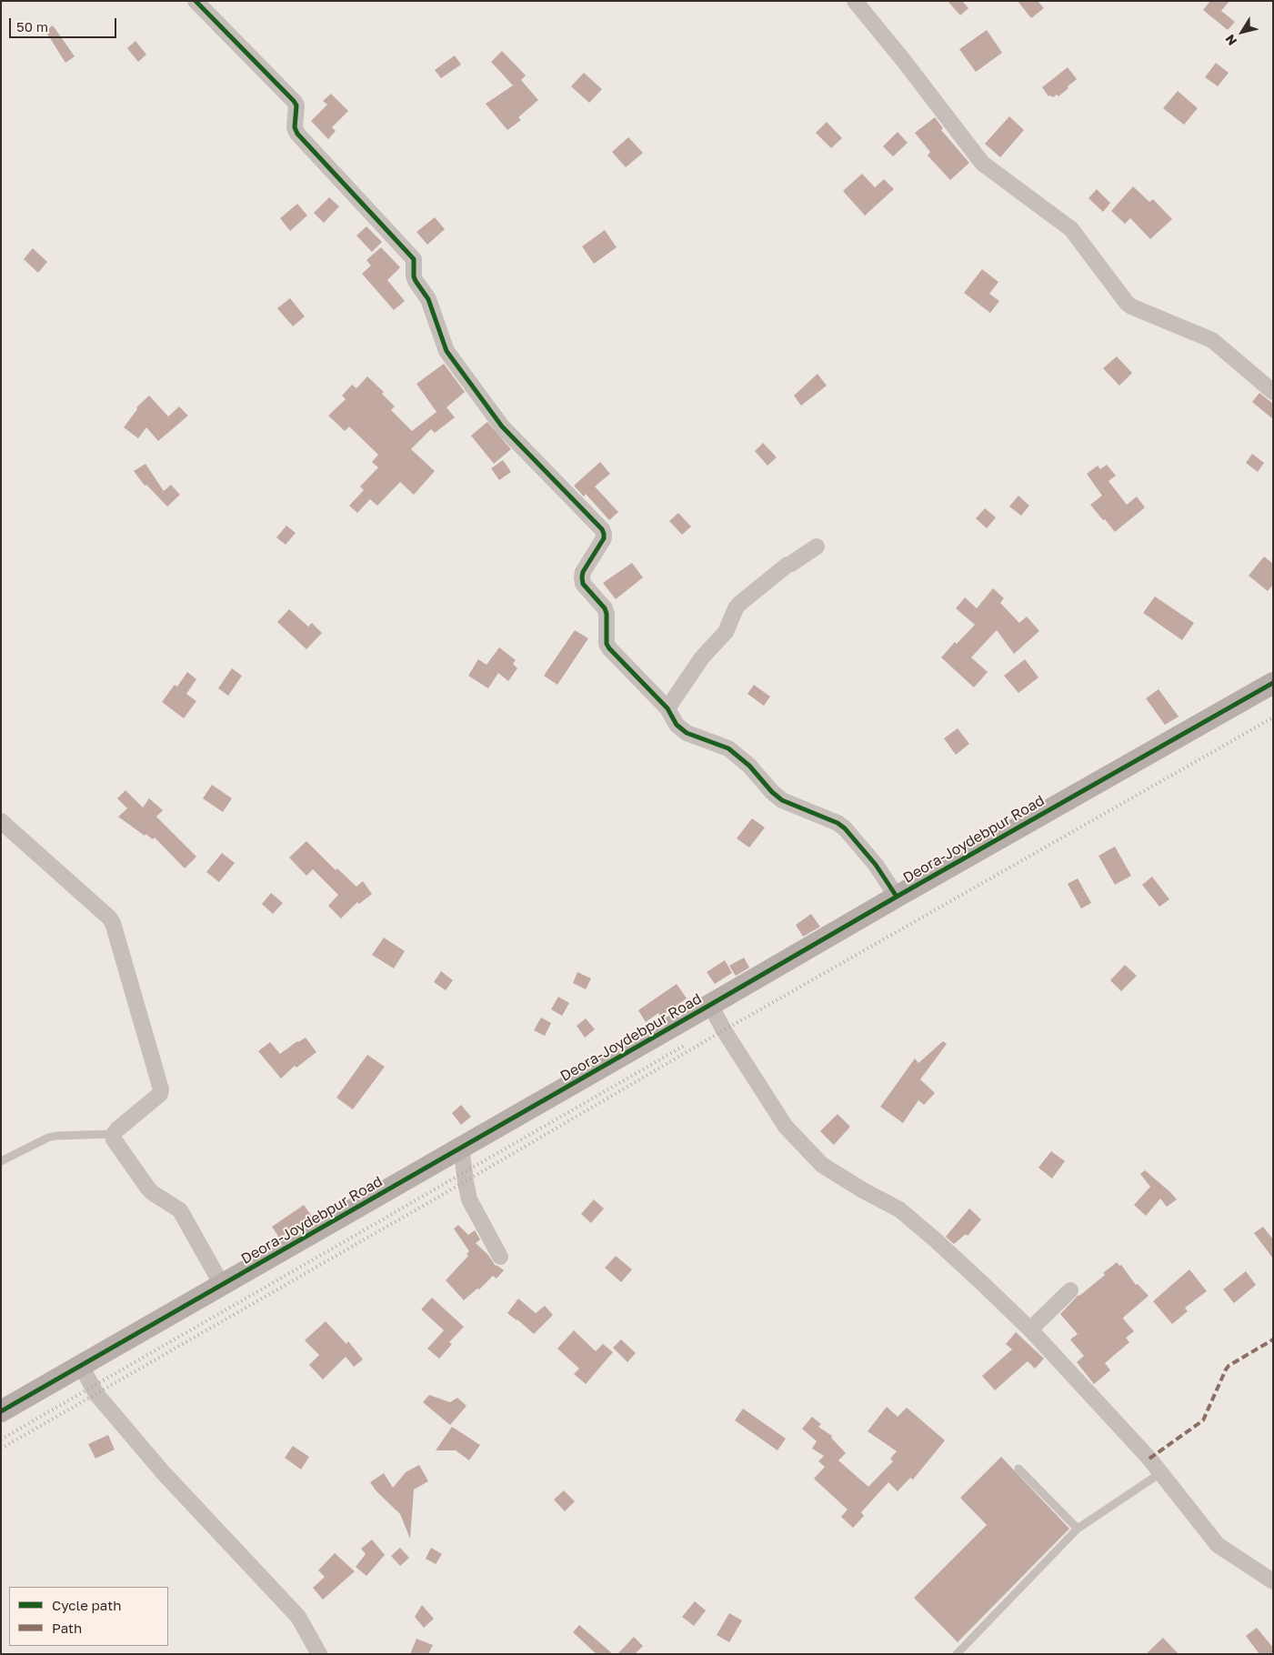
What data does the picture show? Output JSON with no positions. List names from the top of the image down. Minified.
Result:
{"streets":{"street":["Deora-Joydebpur Road"]},"legend":["Cycle path","Path"],"scale_bar":"50 m","north":"bottom left"}
